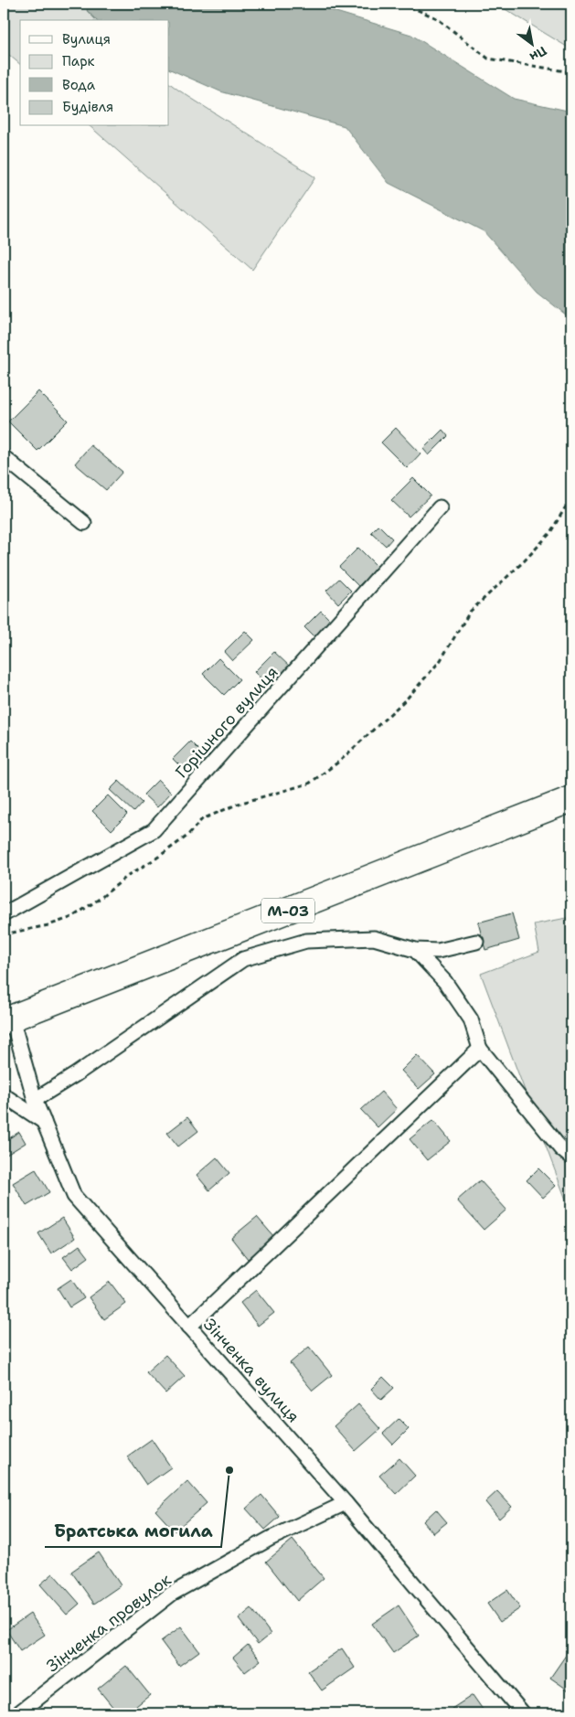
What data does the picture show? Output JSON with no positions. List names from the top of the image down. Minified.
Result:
{"streets":{"highway":["М-03"],"street":["Горішного вулиця","Зінченка вулиця","Зінченка провулок"]},"crossings":[["М-03","Зінченка вулиця"],["Зінченка вулиця","Зінченка провулок"]],"places":["Братська могила"],"legend":["Вулиця","Парк","Вода","Будівля"],"north":"bottom right"}
